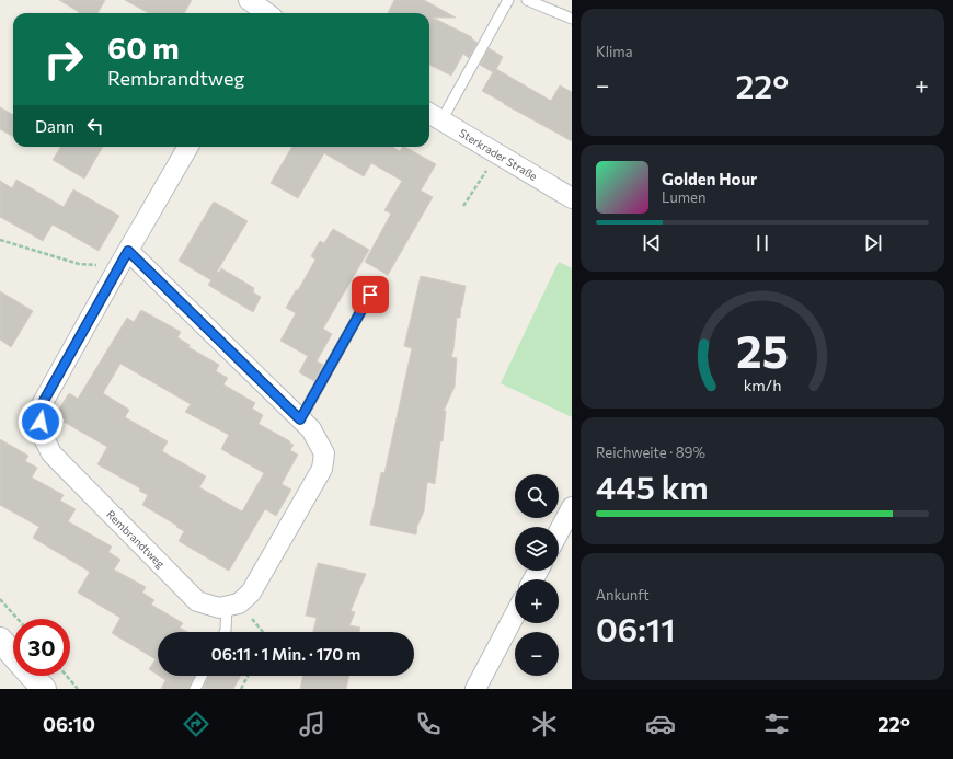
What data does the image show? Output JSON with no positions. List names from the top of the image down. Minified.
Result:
{"streets":{"street":["Sterkrader Straße","Rembrandtweg"]},"page":{"tile":["Klima",["Reichweite · 89%","445 km"],["Ankunft","06:11"]],"turn":["60 m","Rembrandtweg"],"heat":["−","22°","+"],"then":"Dann","song":["Golden Hour","Lumen"],"map_buttons":["+","−"],"limit":"30","trip":"06:11 · 1 Min. · 170 m","tabs":["06:10","22°"],"gauge":["25","km/h"]}}
